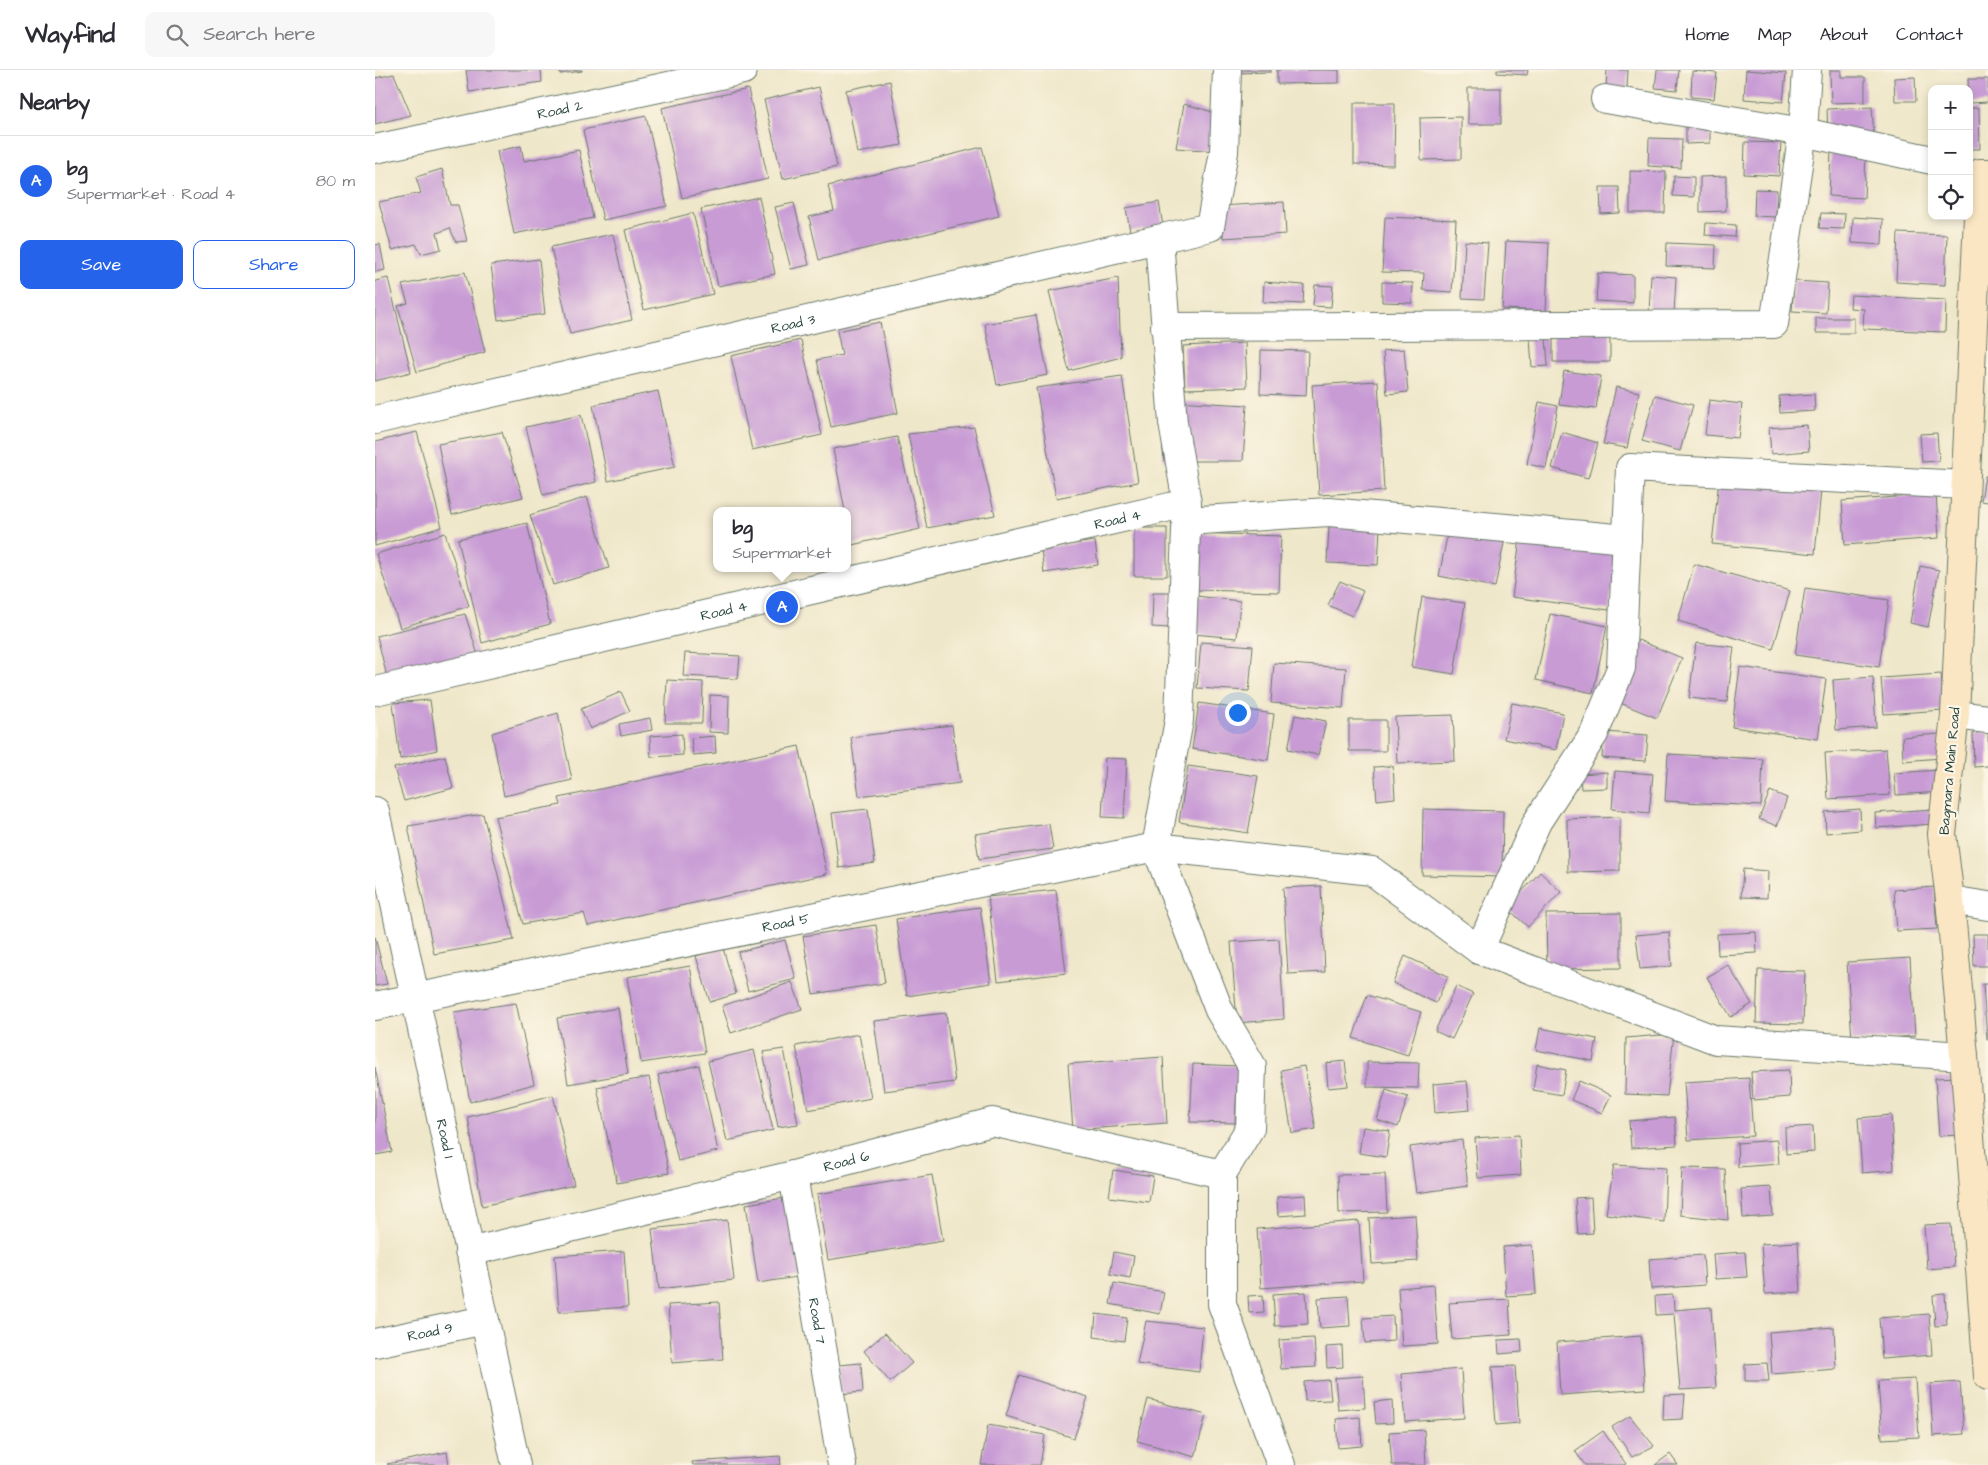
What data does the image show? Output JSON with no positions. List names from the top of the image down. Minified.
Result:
{"streets":{"street":["Road 2","Road 3","Road 4","Bagmara Main Road","Road 5","Road 1","Road 6","Road 7","Road 9"]},"crossings":[["Bagmara Main Road","Road 5"],["Road 5","Road 1"],["Road 1","Road 6"],["Road 1","Road 9"],["Road 6","Road 7"]],"page":{"header":"Wayfind","search":"Search here","nav":["Home","Map","About","Contact"],"heading":"Nearby","map_buttons":["+","−"],"list":[{"mark":"A","name":"bg","note":"Supermarket · Road 4","value":"80 m"}],"buttons":["Save","Share"],"popup":["bg","Supermarket"],"pins":"A"}}
